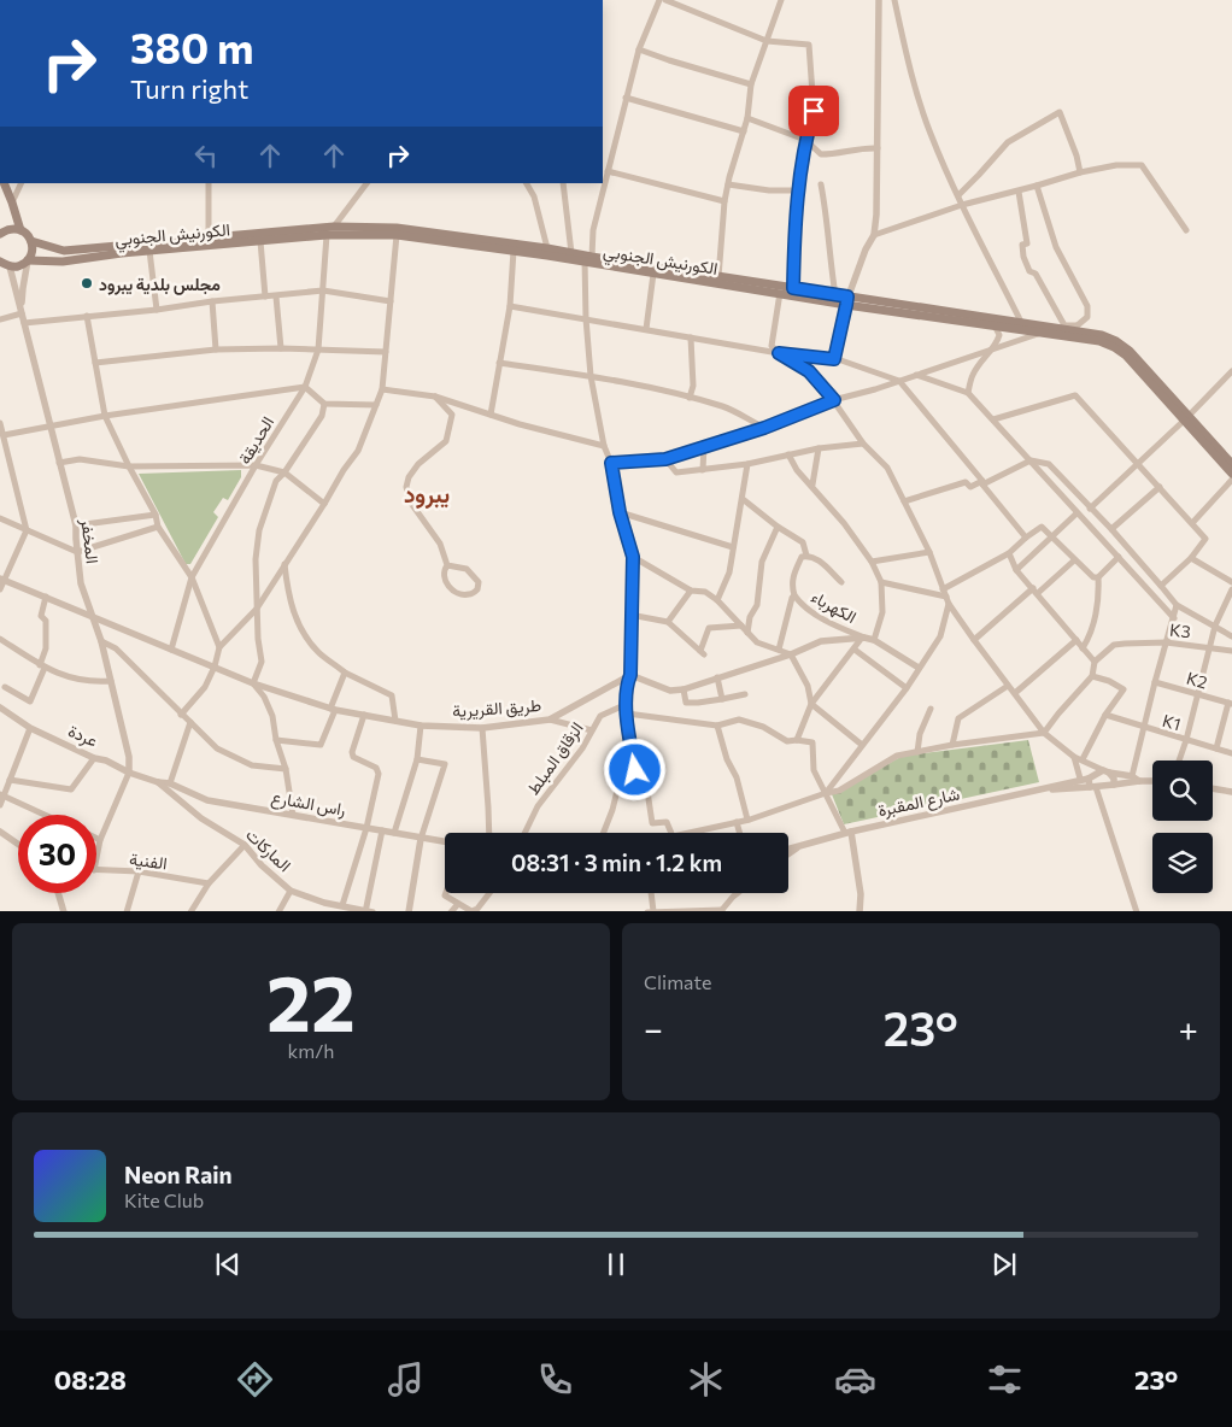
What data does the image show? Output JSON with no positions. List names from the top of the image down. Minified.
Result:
{"streets":{"main road":["الكورنيش الجنوبي"],"street":["الحديقة","المخفر","الكهرباء","K3","K2","طريق القريرية","K1","عردة","الزقاق المبلط","شارع المقبرة","راس الشارع","الماركات","الفنية"]},"crossings":[["الكورنيش الجنوبي","الحديقة"],["الحديقة","طريق القريرية"],["المخفر","طريق القريرية"],["المخفر","عردة"],["عردة","راس الشارع"],["عردة","الماركات"],["راس الشارع","الماركات"]],"districts":["يبرود"],"places":["مجلس بلدية يبرود"],"page":{"turn":["380 m","Turn right"],"limit":"30","trip":"08:31 · 3 min · 1.2 km","tile":[["22","km/h"],"Climate"],"heat":["−","23°","+"],"song":["Neon Rain","Kite Club"],"tabs":["08:28","23°"]}}
